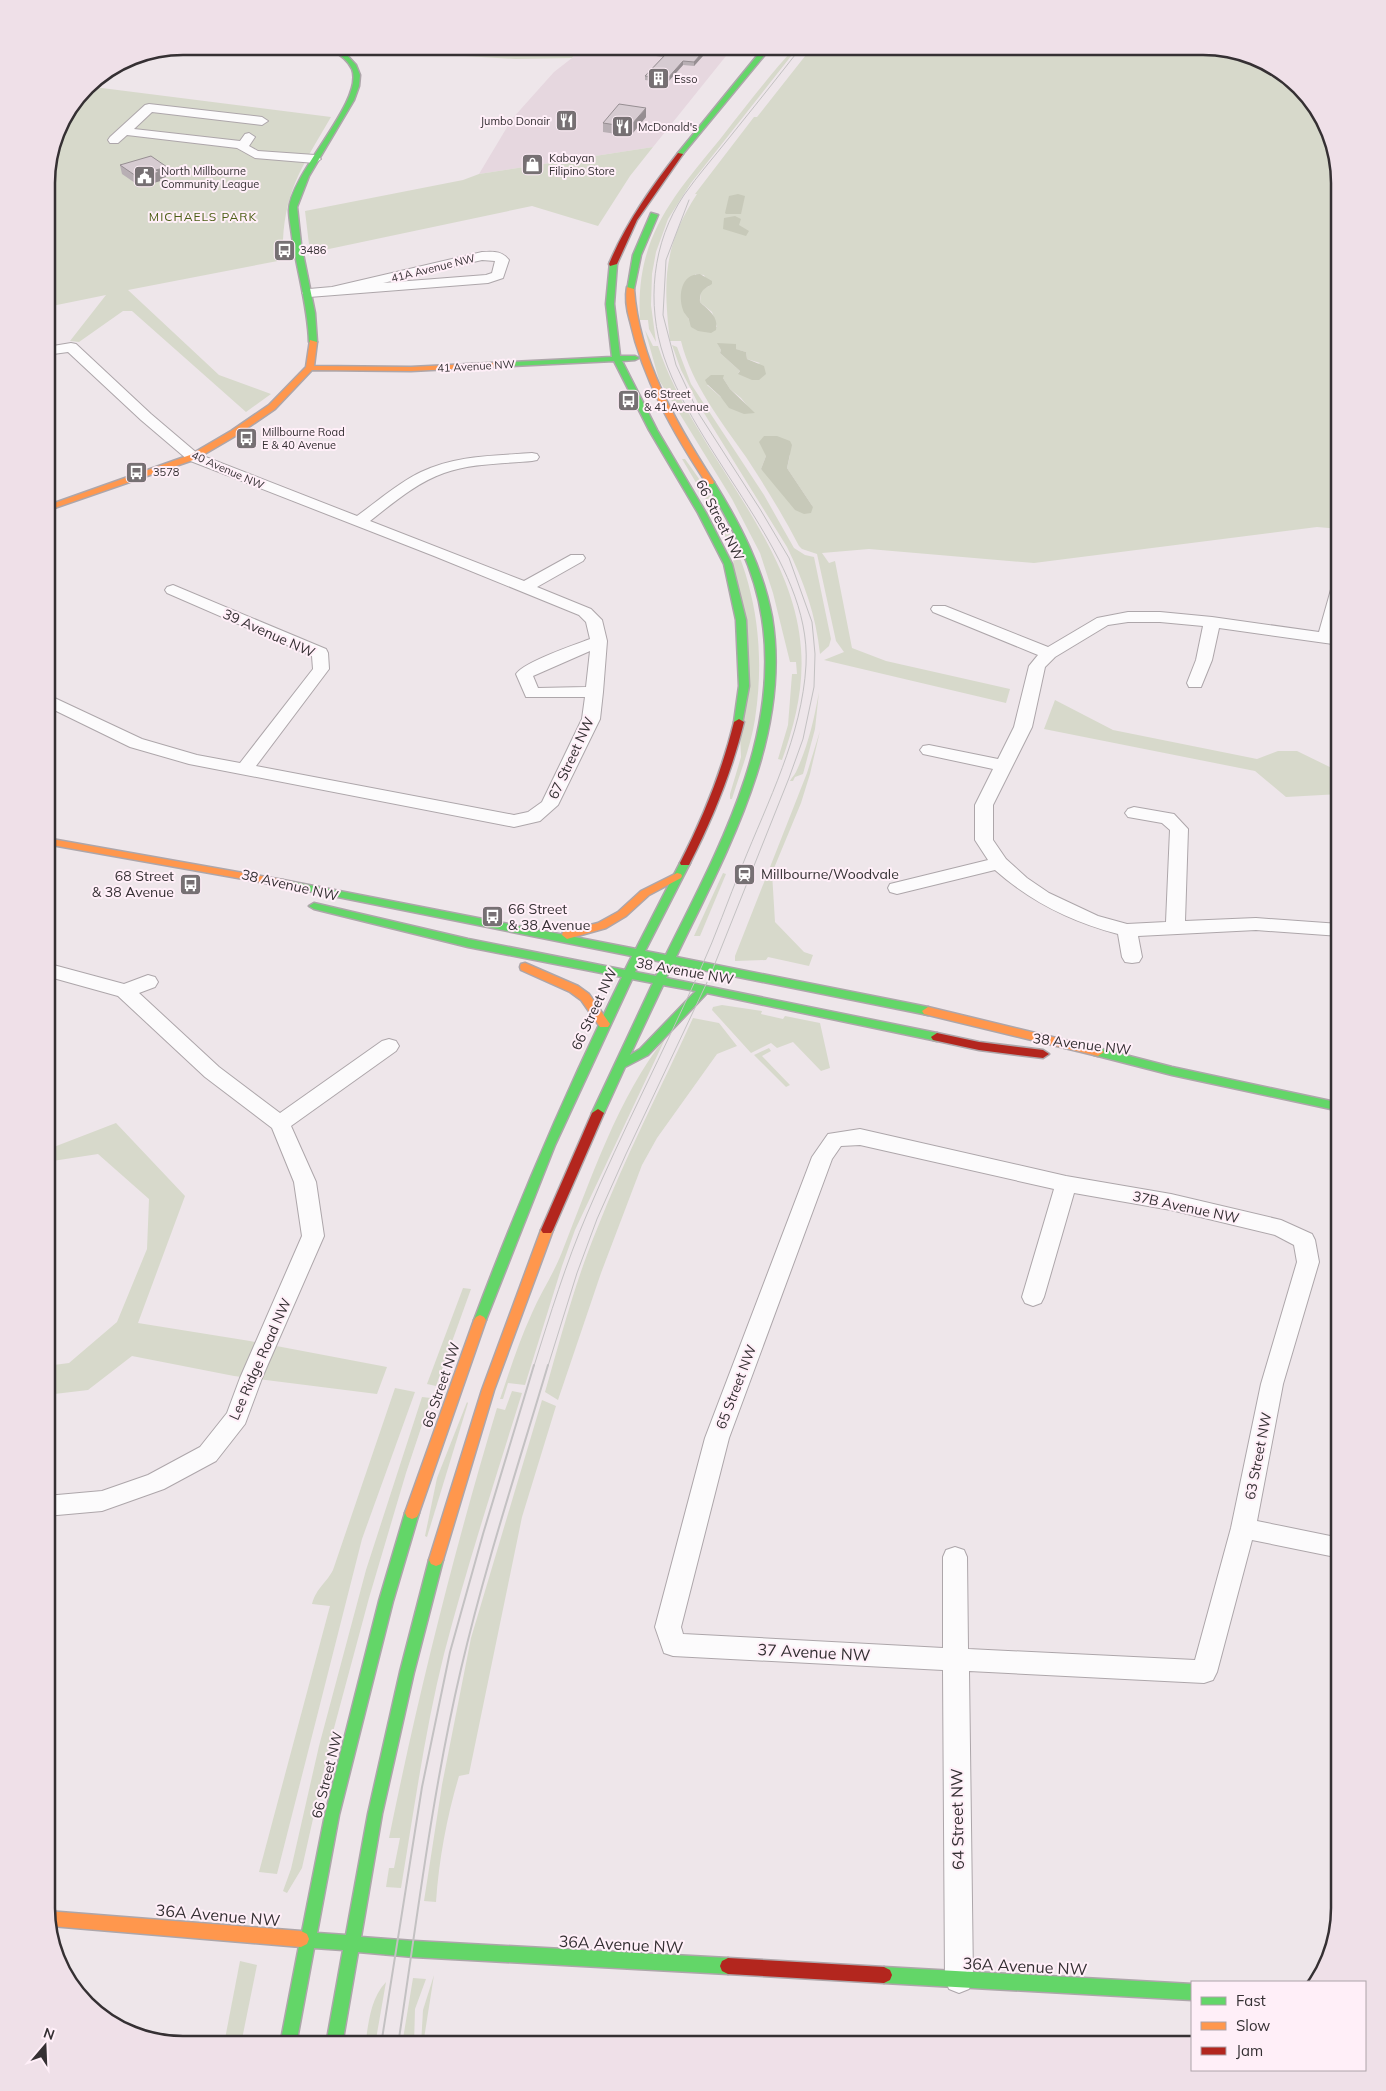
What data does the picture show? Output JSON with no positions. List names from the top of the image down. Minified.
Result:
{"streets":{"main road":["41 Avenue NW","66 Street NW","38 Avenue NW","36A Avenue NW"],"street":["41A Avenue NW","40 Avenue NW","39 Avenue NW","67 Street NW","37B Avenue NW","Lee Ridge Road NW","65 Street NW","63 Street NW","37 Avenue NW","64 Street NW"]},"crossings":[["41 Avenue NW","66 Street NW"],["40 Avenue NW","67 Street NW"],["66 Street NW","38 Avenue NW"],["66 Street NW","36A Avenue NW"],["39 Avenue NW","67 Street NW"],["37B Avenue NW","65 Street NW"],["37B Avenue NW","63 Street NW"],["65 Street NW","37 Avenue NW"],["63 Street NW","37 Avenue NW"],["37 Avenue NW","64 Street NW"],["64 Street NW","36A Avenue NW"]],"districts":["MICHAELS PARK"],"places":{"building":["Esso"],"restaurant":["Jumbo Donair","McDonald's"],"shop":["Kabayan Filipino Store"],"public building":["North Millbourne Community League"],"bus stop":["3486","66 Street & 41 Avenue","Millbourne Road E & 40 Avenue","3578","68 Street & 38 Avenue","66 Street & 38 Avenue"],"station":["Millbourne/Woodvale"]},"legend":["Fast","Slow","Jam"],"north":"top"}
